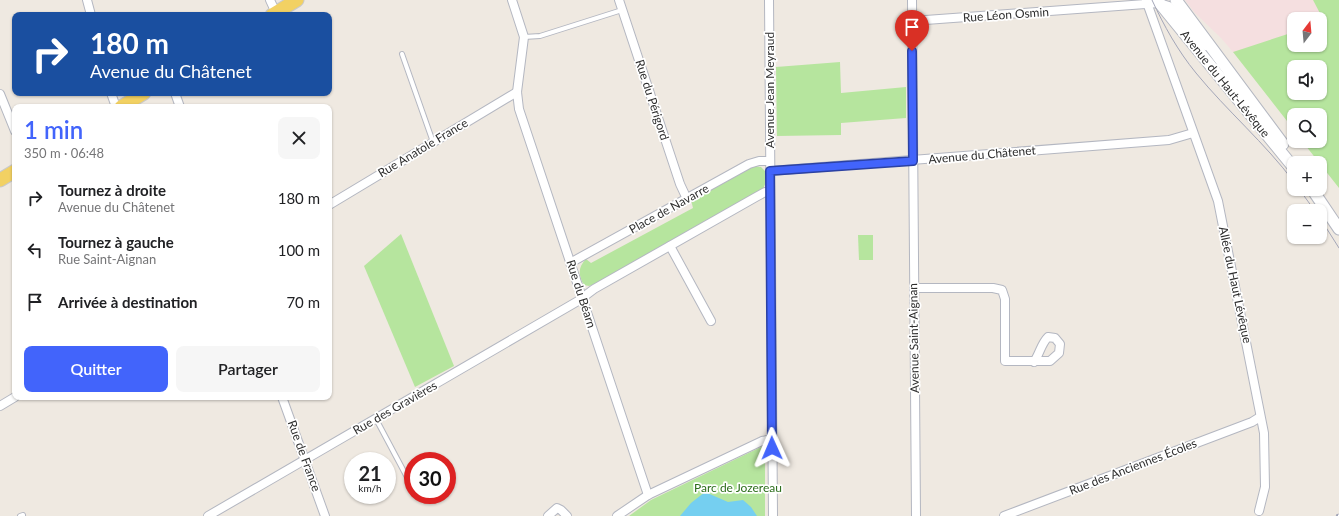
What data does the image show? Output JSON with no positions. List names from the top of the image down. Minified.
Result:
{"streets":{"main road":["Avenue du Haut-Lévêque"],"street":["Rue Léon Osmin","Avenue Jean Meyraud","Rue du Périgord","Rue Anatole France","Avenue du Châtenet","Place de Navarre","Allée du Haut Lévêque","Rue du Béarn","Avenue Saint-Aignan","Rue des Gravières","Rue de France","Rue des Anciennes Écoles"]},"crossings":[["Rue Léon Osmin","Avenue du Haut-Lévêque"],["Rue Léon Osmin","Avenue Saint-Aignan"],["Avenue du Haut-Lévêque","Allée du Haut Lévêque"],["Avenue Jean Meyraud","Avenue du Châtenet"],["Avenue Jean Meyraud","Place de Navarre"],["Rue du Périgord","Place de Navarre"],["Rue Anatole France","Rue du Béarn"],["Avenue du Châtenet","Allée du Haut Lévêque"],["Avenue du Châtenet","Avenue Saint-Aignan"],["Place de Navarre","Rue du Béarn"],["Allée du Haut Lévêque","Rue des Anciennes Écoles"],["Rue du Béarn","Rue des Gravières"],["Rue des Gravières","Rue de France"]],"parks":["Parc de Jozereau"],"north":"top","page":{"map_buttons":["+","−"],"turn":["180 m","Avenue du Châtenet"],"heading":["1 min","350 m · 06:48"],"list":[{"name":"Tournez à droite","note":"Avenue du Châtenet","value":"180 m"},{"name":"Tournez à gauche","note":"Rue Saint-Aignan","value":"100 m"},{"name":"Arrivée à destination","value":"70 m"}],"buttons":["Quitter","Partager"],"speed":"21 km/h","limit":"30"}}
